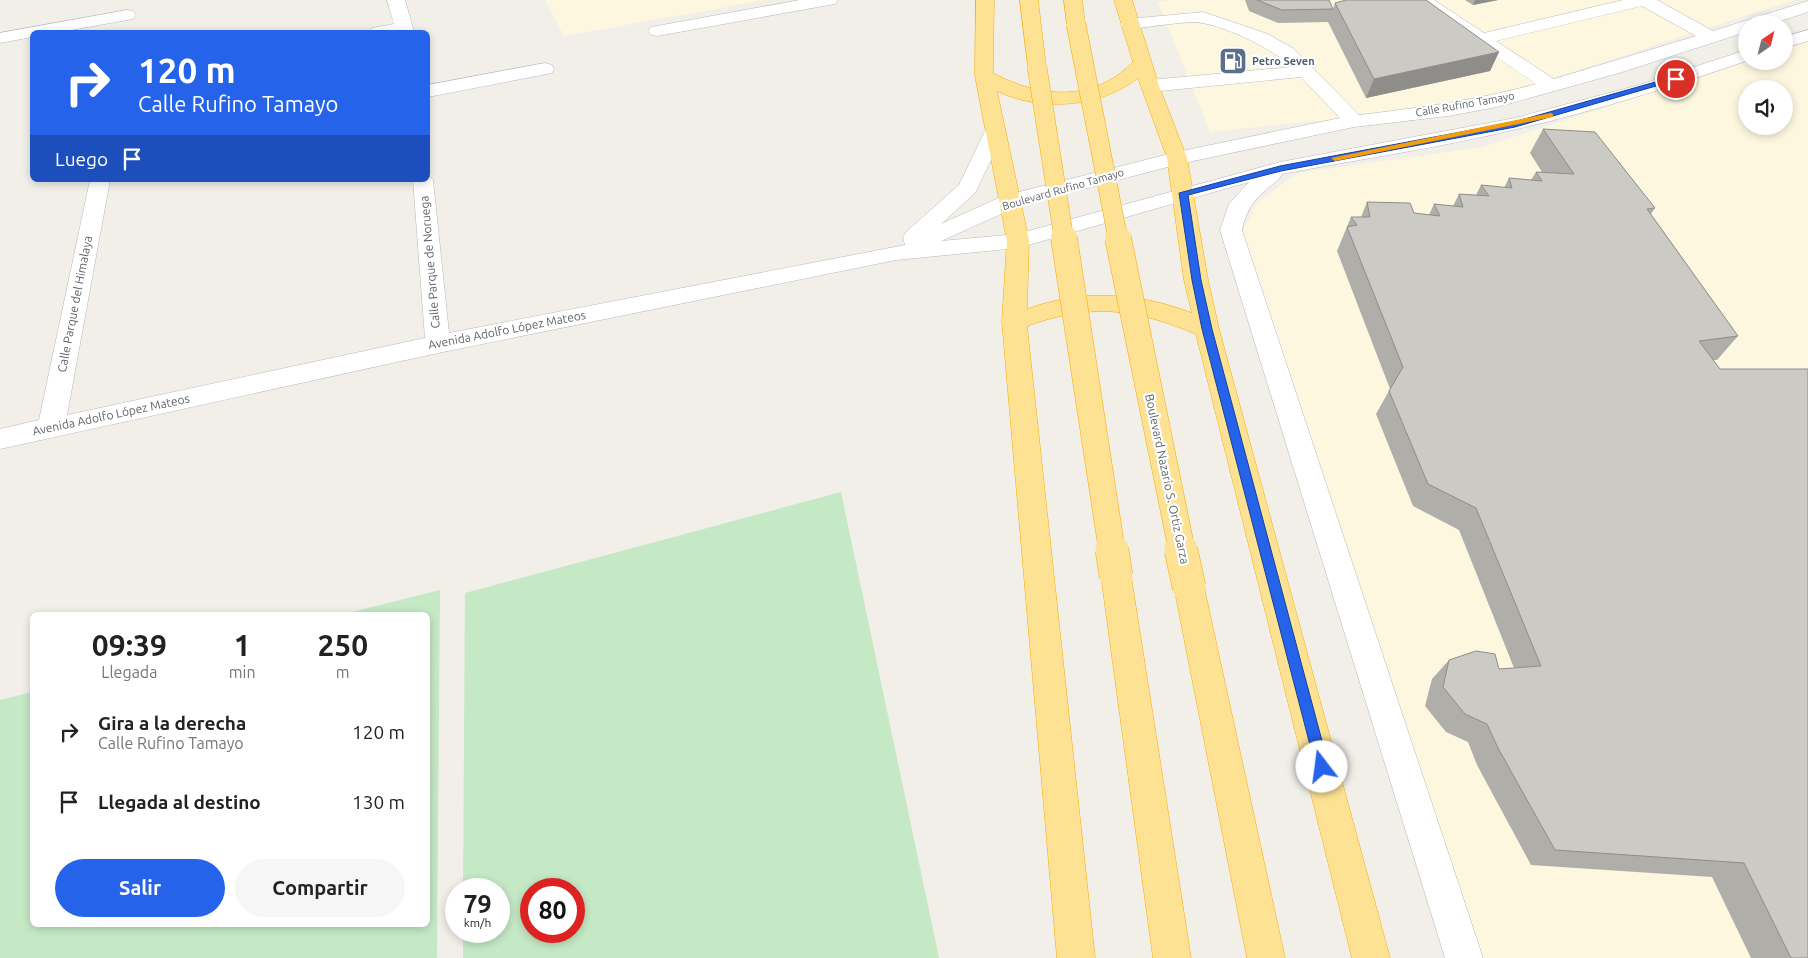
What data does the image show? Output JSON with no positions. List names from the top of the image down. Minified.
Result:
{"streets":{"highway":["Boulevard Nazario S. Ortiz Garza"],"street":["Calle Rufino Tamayo","Boulevard Rufino Tamayo","Calle Parque de Noruega","Calle Parque del Himalaya","Avenida Adolfo López Mateos"]},"crossings":[["Calle Rufino Tamayo","Boulevard Rufino Tamayo"],["Boulevard Rufino Tamayo","Avenida Adolfo López Mateos"],["Calle Parque de Noruega","Avenida Adolfo López Mateos"],["Calle Parque del Himalaya","Avenida Adolfo López Mateos"]],"places":{"fuel station":["Petro Seven"]},"north":"top right","page":{"turn":["120 m","Calle Rufino Tamayo"],"then":"Luego","eta":["09:39","Llegada","1","min","250","m"],"list":[{"name":"Gira a la derecha","note":"Calle Rufino Tamayo","value":"120 m"},{"name":"Llegada al destino","value":"130 m"}],"buttons":["Salir","Compartir"],"speed":"79 km/h","limit":"80"}}
